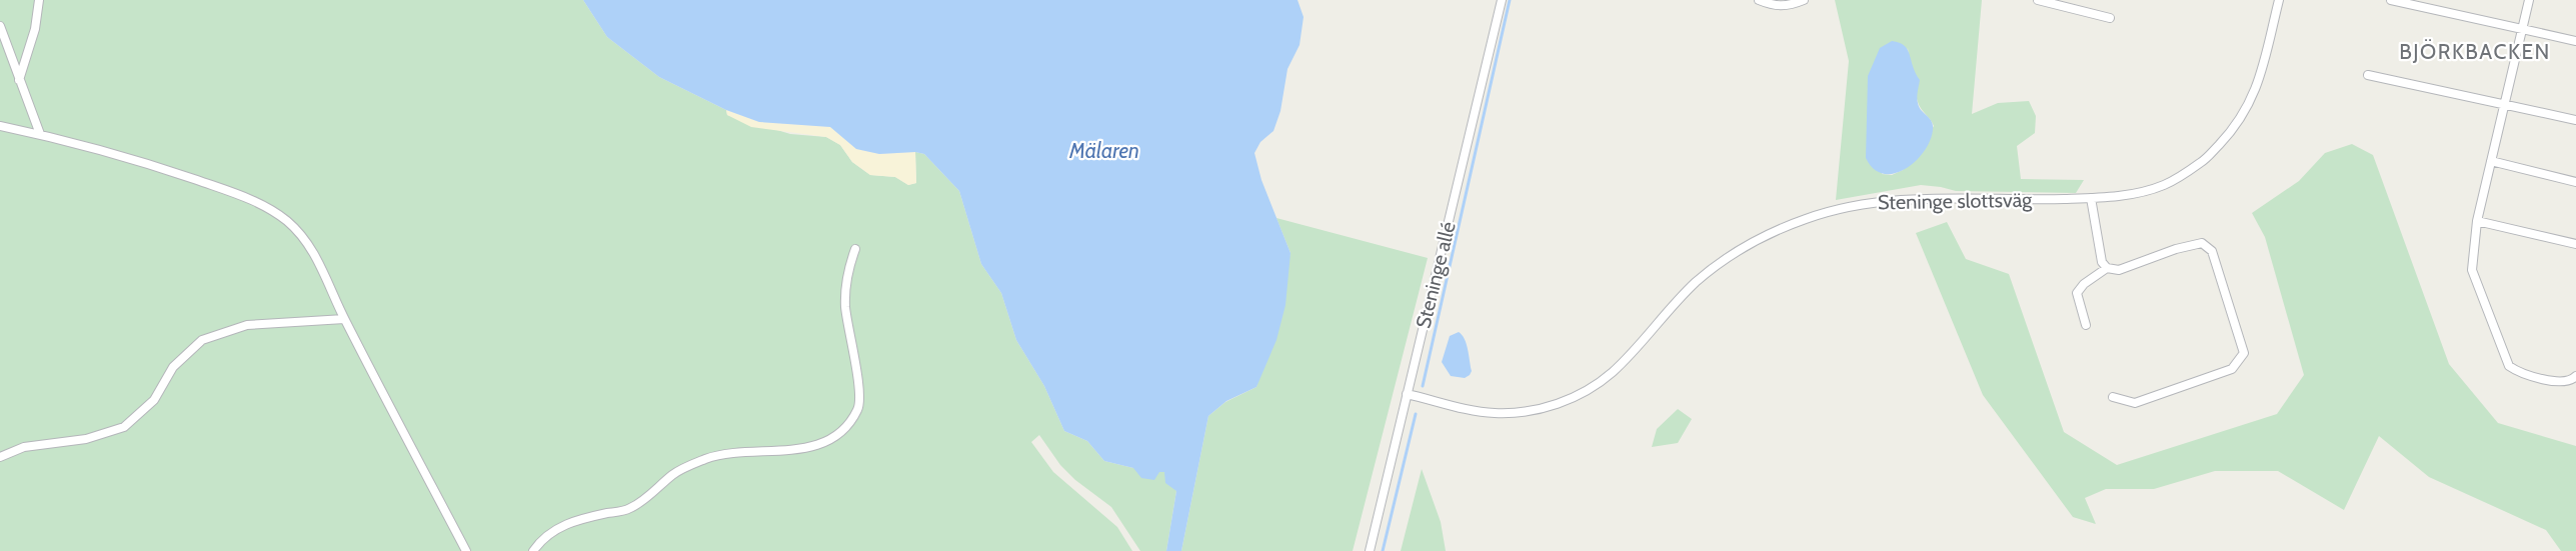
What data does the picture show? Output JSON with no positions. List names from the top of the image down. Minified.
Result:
{"streets":{"street":["Steninge slottsväg","Steninge allé"]},"crossings":[["Steninge slottsväg","Steninge allé"]],"districts":["BJÖRKBACKEN"],"water":["Mälaren"]}
